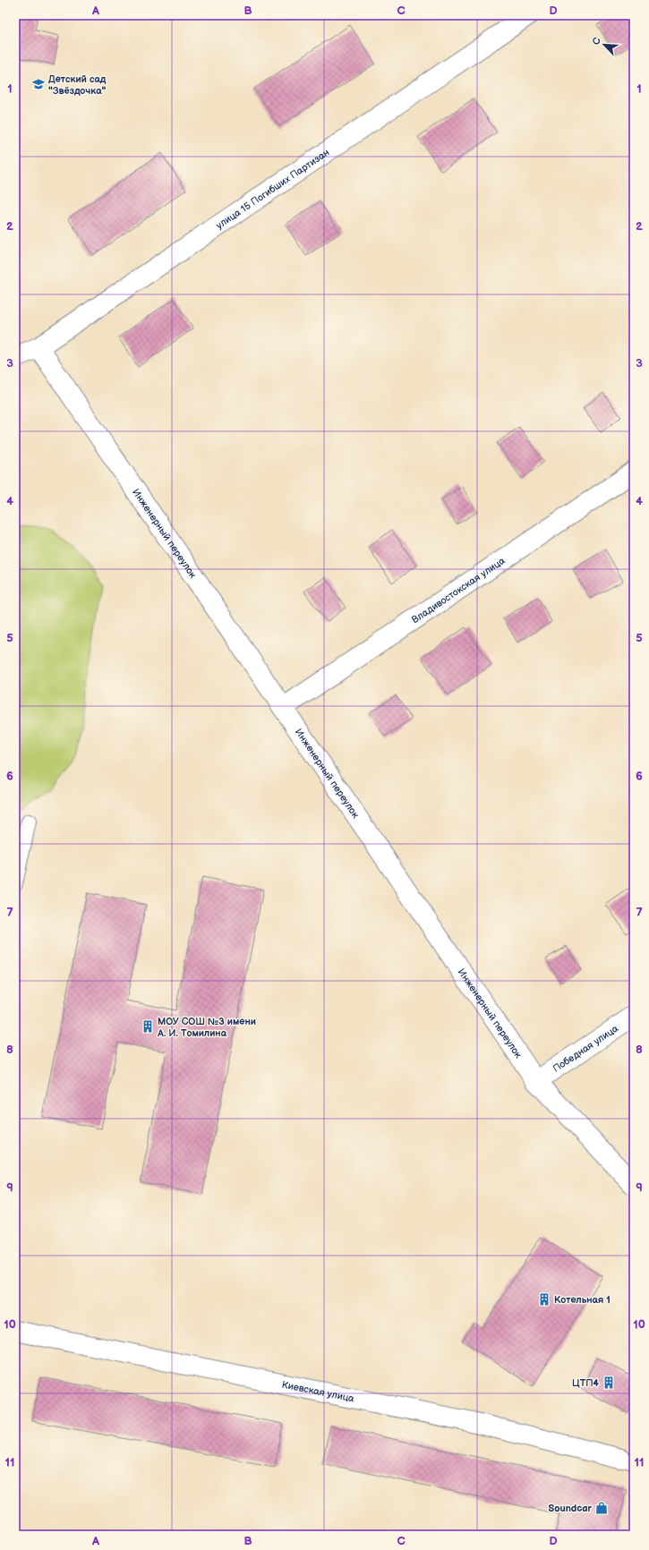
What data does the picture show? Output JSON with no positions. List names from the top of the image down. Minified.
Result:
{"streets":{"street":["улица 15 Погибших Партизан","Инженерный переулок","Владивостокская улица","Победная улица","Киевская улица"]},"crossings":[["улица 15 Погибших Партизан","Инженерный переулок"],["Инженерный переулок","Владивостокская улица"],["Инженерный переулок","Победная улица"]],"places":{"school or university":["Детский сад \"Звёздочка\""],"building":["МОУ СОШ №3 имени А. И. Томилина","Котельная 1","ЦТП4"],"shop":["Soundcar"]},"north":"top left","grid":{"columns":["A","B","C","D"],"rows":["1","2","3","4","5","6","7","8","9","10","11"]}}
